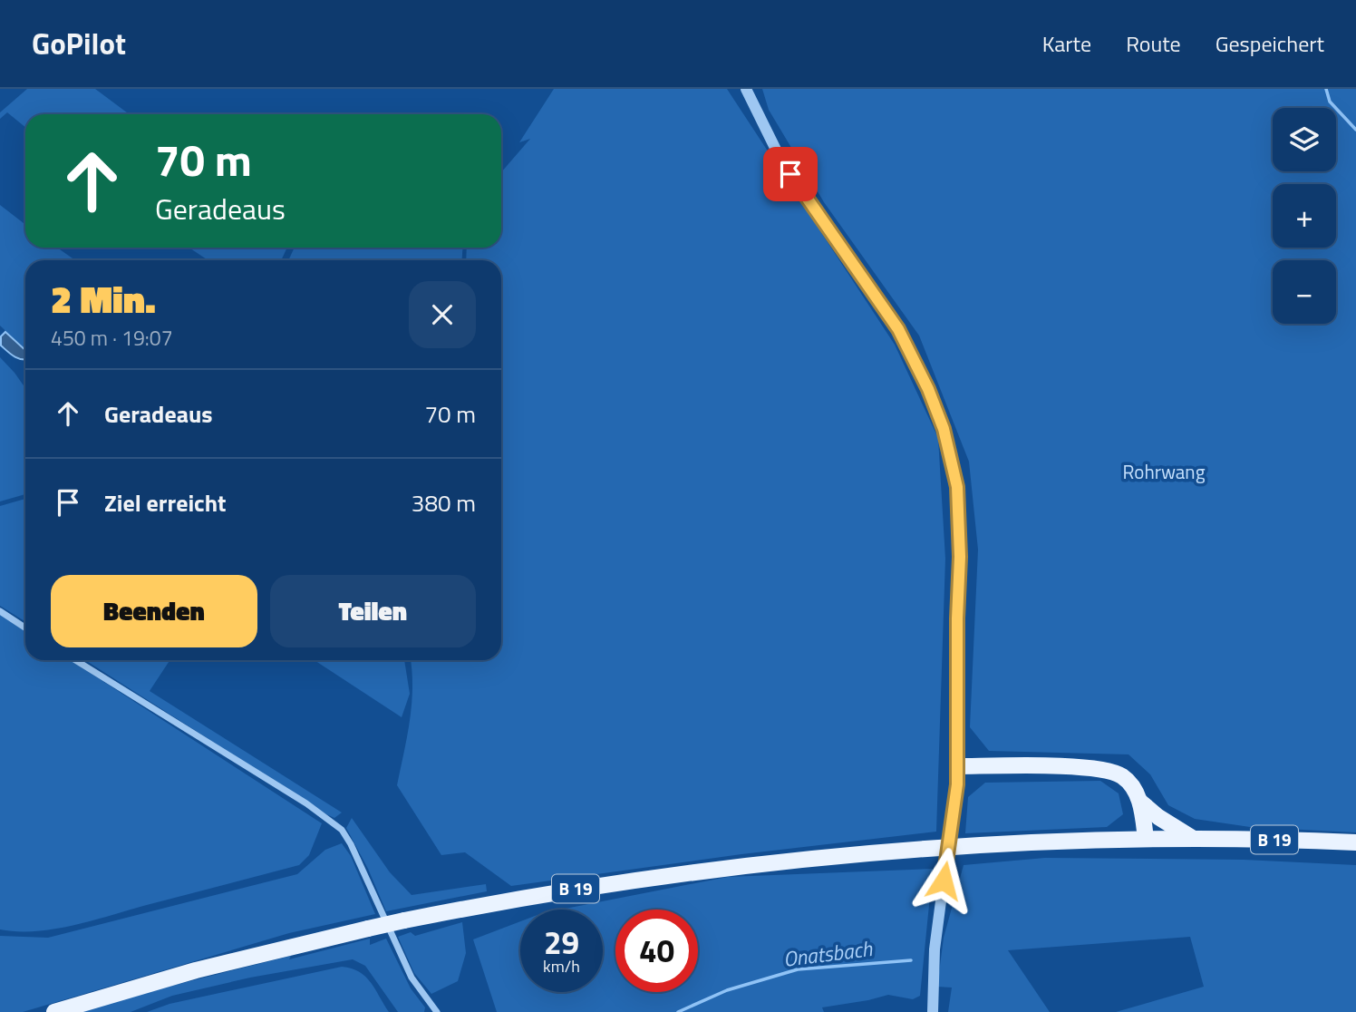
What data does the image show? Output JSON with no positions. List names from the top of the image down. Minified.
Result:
{"streets":{"main road":["B 19"]},"water":["Onatsbach"],"parks":["Rohrwang"],"page":{"header":"GoPilot","nav":["Karte","Route","Gespeichert"],"map_buttons":["+","−"],"turn":["70 m","Geradeaus"],"heading":["2 Min.","450 m · 19:07"],"list":[{"name":"Geradeaus","value":"70 m"},{"name":"Ziel erreicht","value":"380 m"}],"buttons":["Beenden","Teilen"],"speed":"29 km/h","limit":"40"}}
